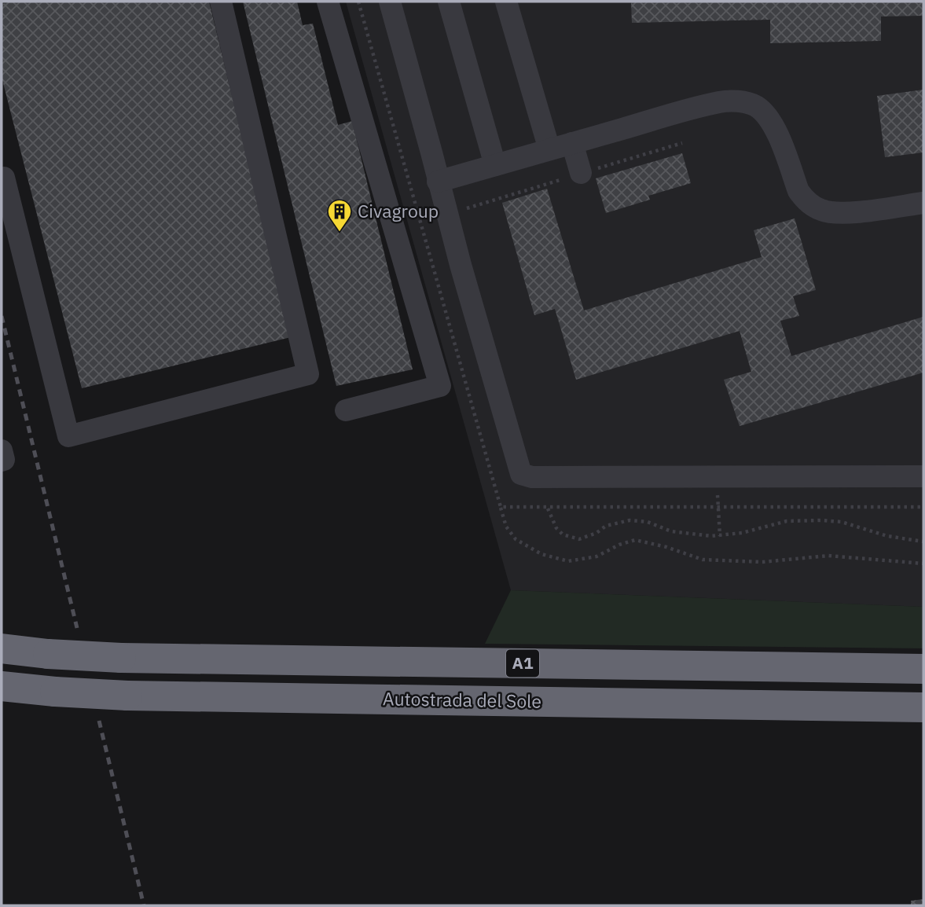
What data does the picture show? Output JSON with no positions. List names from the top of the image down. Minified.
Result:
{"streets":{"highway":["A1","Autostrada del Sole"]},"places":{"building":["Civagroup"]}}
